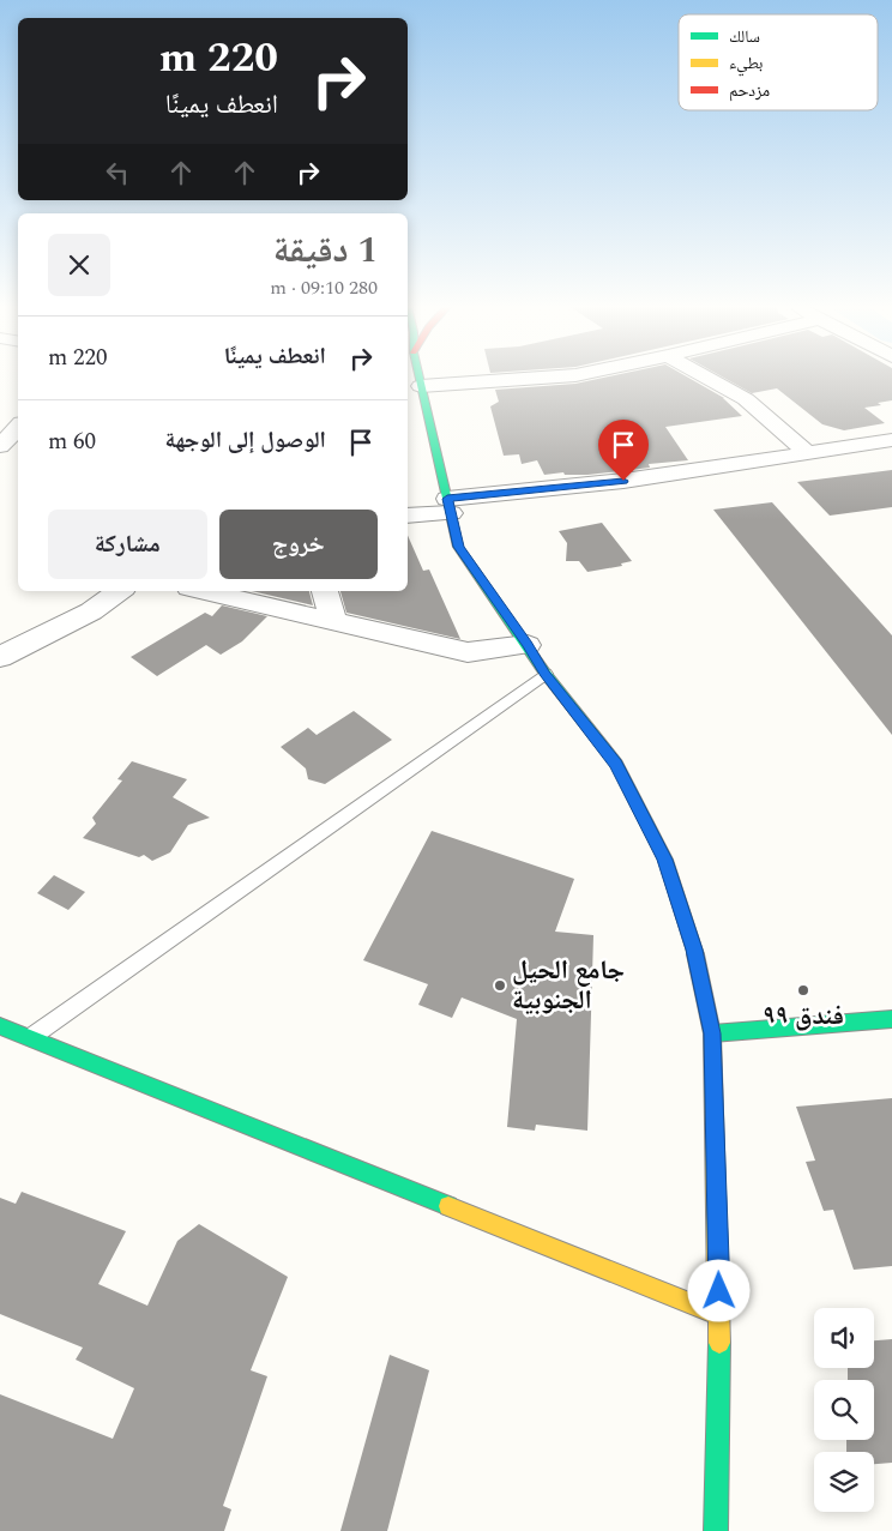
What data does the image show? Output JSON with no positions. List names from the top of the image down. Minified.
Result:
{"places":["جامع الحيل الجنوبية","فندق ٩٩"],"legend":["سالك","بطيء","مزدحم"],"page":{"turn":["220 m","انعطف يمينًا"],"heading":["1 دقيقة","280 m · 09:10"],"list":[{"name":"انعطف يمينًا","value":"220 m"},{"name":"الوصول إلى الوجهة","value":"60 m"}],"buttons":["خروج","مشاركة"]}}
